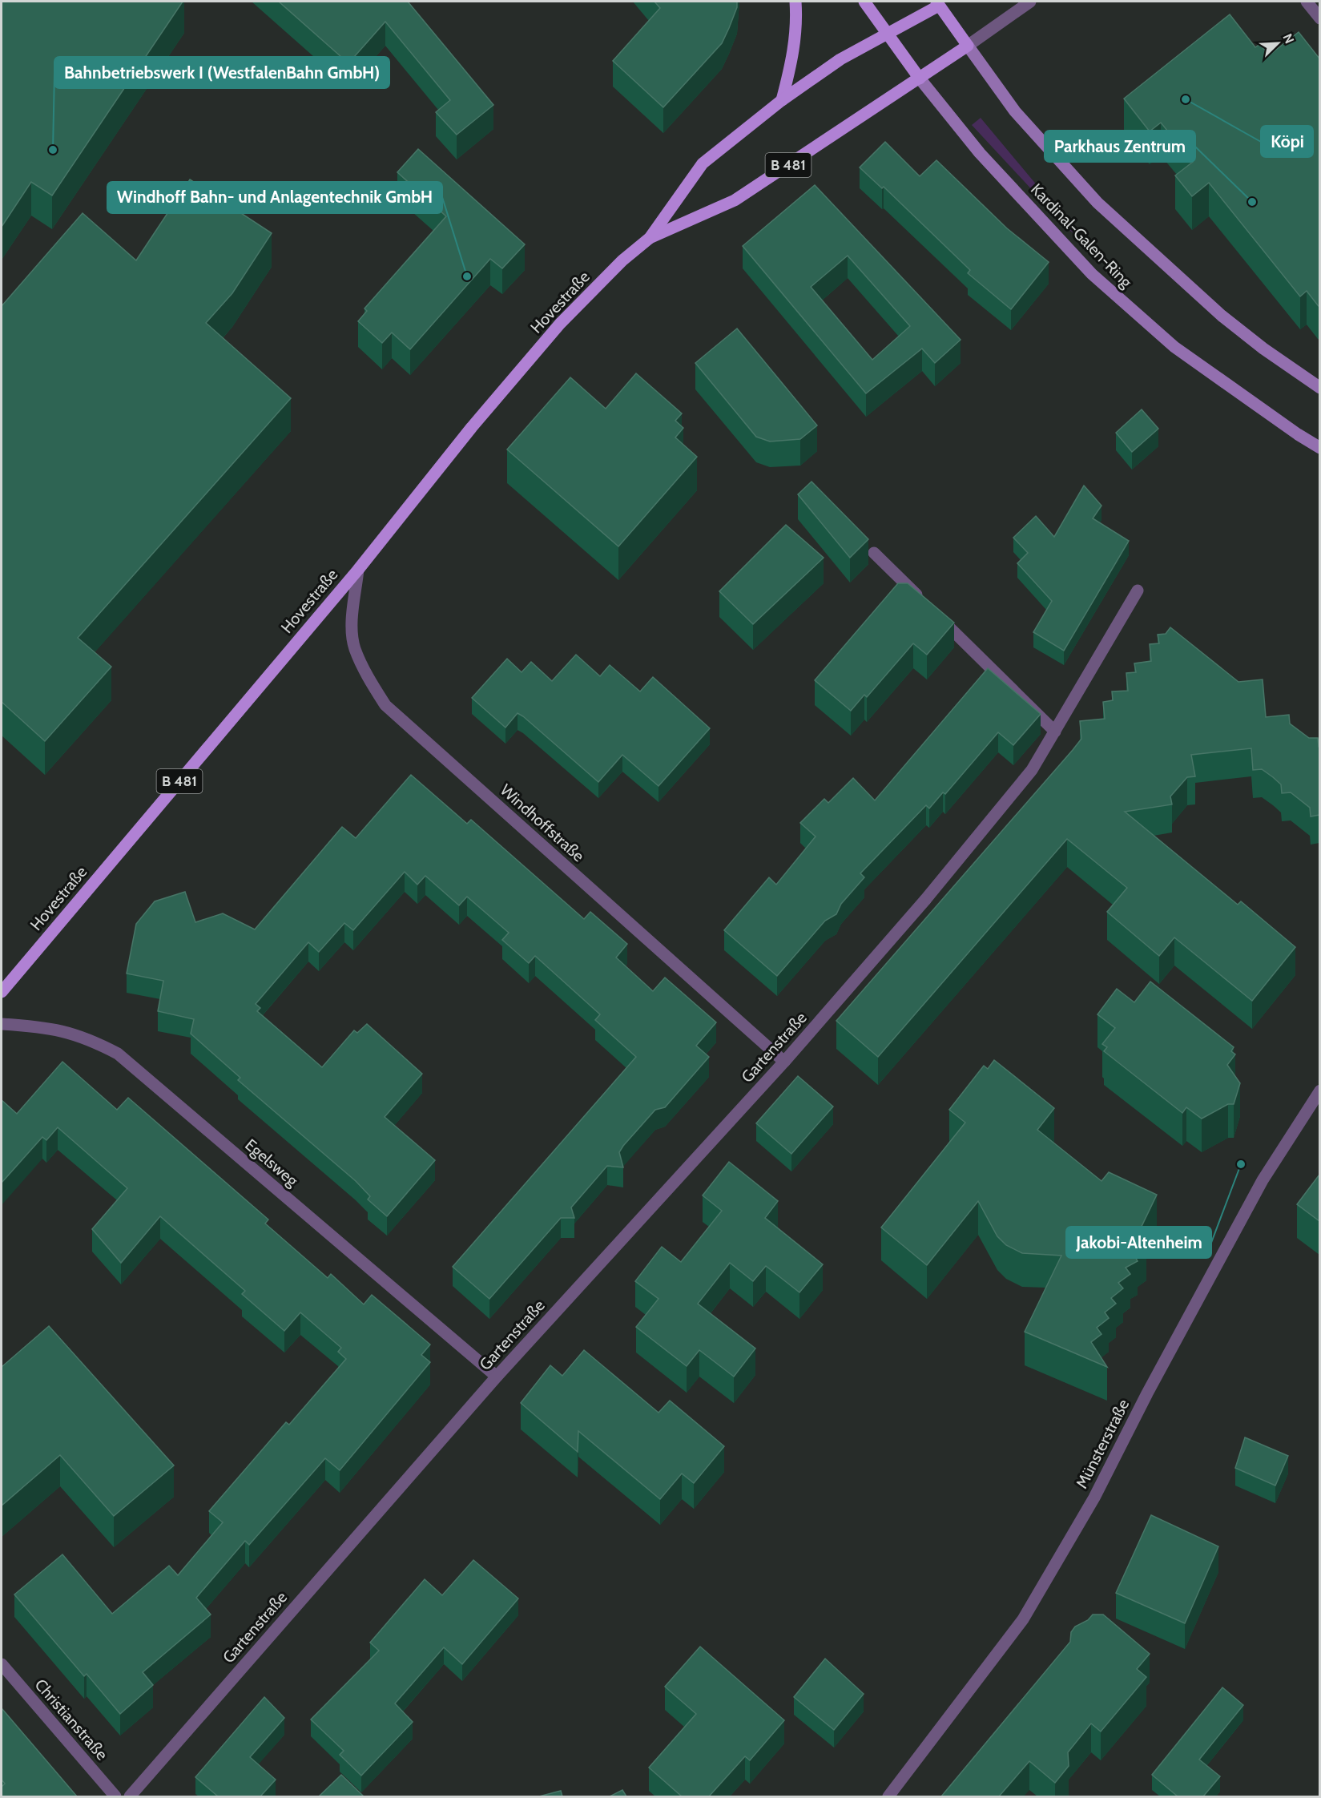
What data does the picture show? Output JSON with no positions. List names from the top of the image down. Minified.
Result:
{"streets":{"main road":["B 481","Kardinal-Galen-Ring","Hovestraße"],"street":["Windhoffstraße","Gartenstraße","Egelsweg","Münsterstraße","Christianstraße"]},"crossings":[["B 481","Kardinal-Galen-Ring"],["B 481","Hovestraße"],["Kardinal-Galen-Ring","Hovestraße"],["Hovestraße","Windhoffstraße"],["Windhoffstraße","Gartenstraße"],["Gartenstraße","Egelsweg"]],"places":["Köpi","Bahnbetriebswerk I (WestfalenBahn GmbH)","Parkhaus Zentrum","Windhoff Bahn- und Anlagentechnik GmbH","Jakobi-Altenheim"],"north":"top right"}
